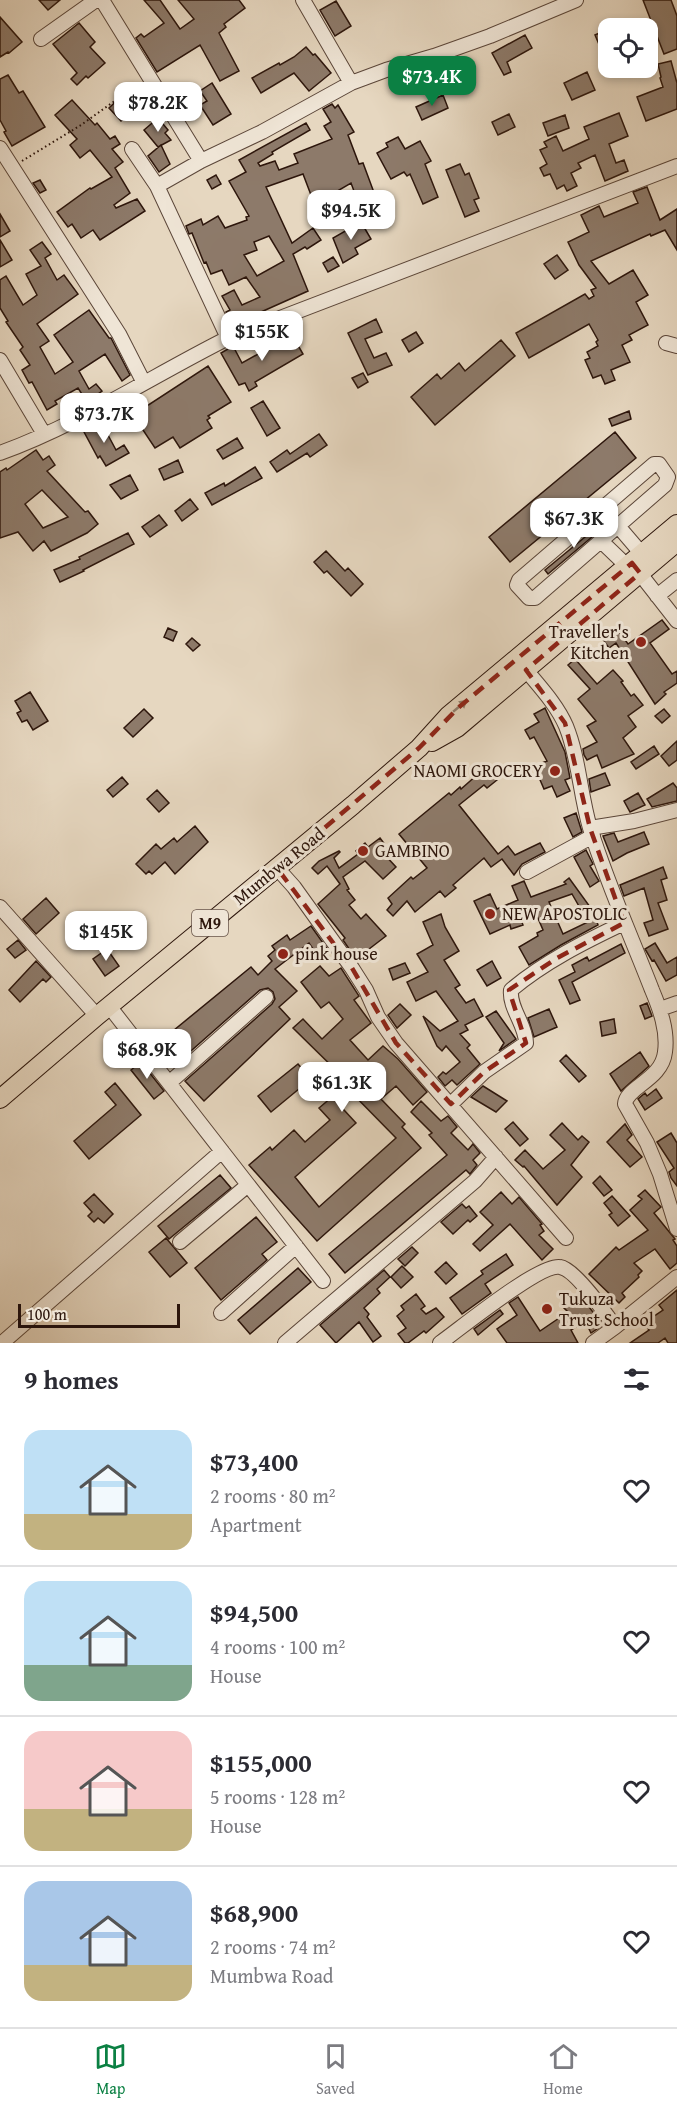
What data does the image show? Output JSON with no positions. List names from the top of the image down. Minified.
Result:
{"streets":{"main road":["Mumbwa Road","M9"]},"places":["Traveller's Kitchen","NAOMI GROCERY","GAMBINO","NEW APOSTOLIC","pink house","Tukuza Trust School"],"scale_bar":"100 m","page":{"price":["$73.4K","$78.2K","$94.5K","$155K","$73.7K","$67.3K","$145K","$68.9K","$61.3K"],"scale":"100 m","heading":"9 homes","list":[{"name":"$73,400","note":"2 rooms · 80 m² · Apartment"},{"name":"$94,500","note":"4 rooms · 100 m² · House"},{"name":"$155,000","note":"5 rooms · 128 m² · House"},{"name":"$68,900","note":"2 rooms · 74 m² · Mumbwa Road"}],"tabs":["Map","Saved","Home"]}}
